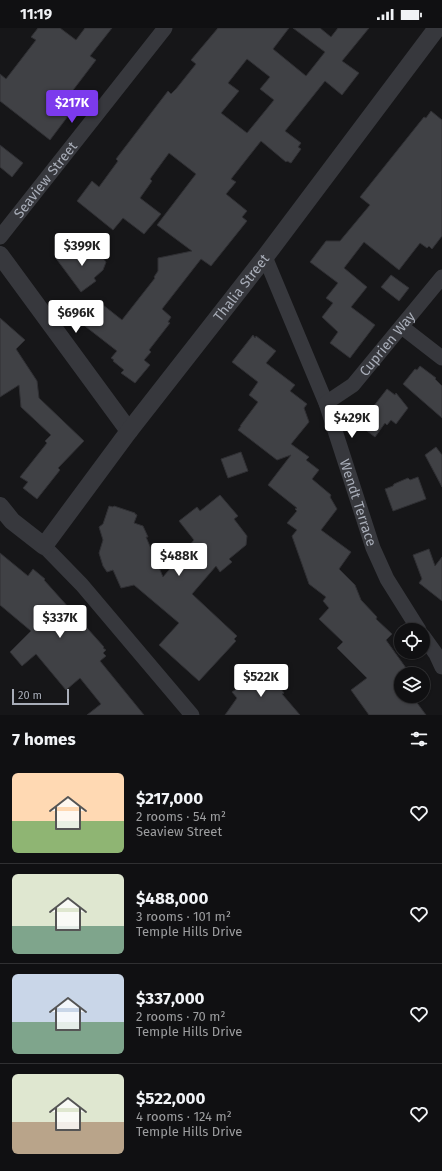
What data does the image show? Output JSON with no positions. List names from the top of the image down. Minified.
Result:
{"streets":{"street":["Seaview Street","Thalia Street","Cuprien Way","Wendt Terrace"]},"crossings":[["Thalia Street","Wendt Terrace"],["Cuprien Way","Wendt Terrace"]],"scale_bar":"20 m","page":{"status":"11:19","price":["$217K","$399K","$696K","$429K","$488K","$337K","$522K"],"scale":"20 m","heading":"7 homes","list":[{"name":"$217,000","note":"2 rooms · 54 m² · Seaview Street"},{"name":"$488,000","note":"3 rooms · 101 m² · Temple Hills Drive"},{"name":"$337,000","note":"2 rooms · 70 m² · Temple Hills Drive"},{"name":"$522,000","note":"4 rooms · 124 m² · Temple Hills Drive"}]}}
